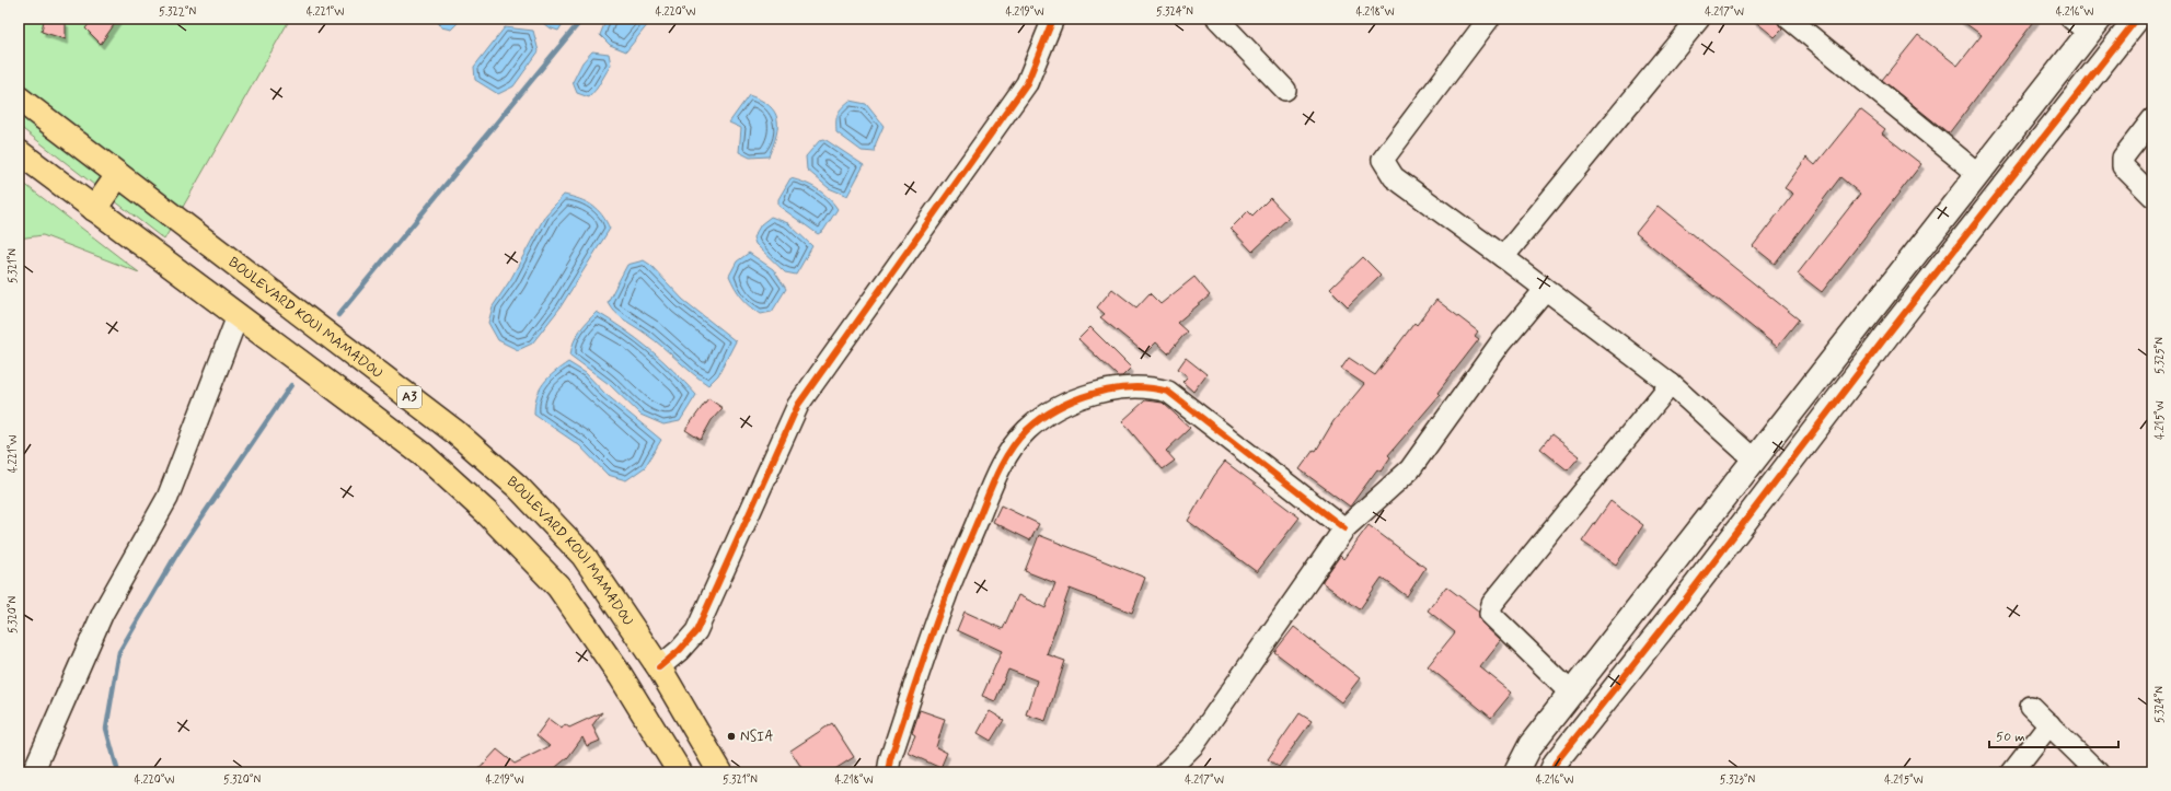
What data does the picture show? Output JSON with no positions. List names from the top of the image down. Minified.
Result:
{"streets":{"main road":["BOULEVARD KOUI MAMADOU","A3"]},"places":["NSIA"],"scale_bar":"50 m","coordinates":["5.322°N","4.221°W","4.220°W","4.219°W","5.324°N","4.218°W","4.217°W","4.216°W","5.321°N","5.325°N","4.215°W","5.320°N","5.323°N"]}
